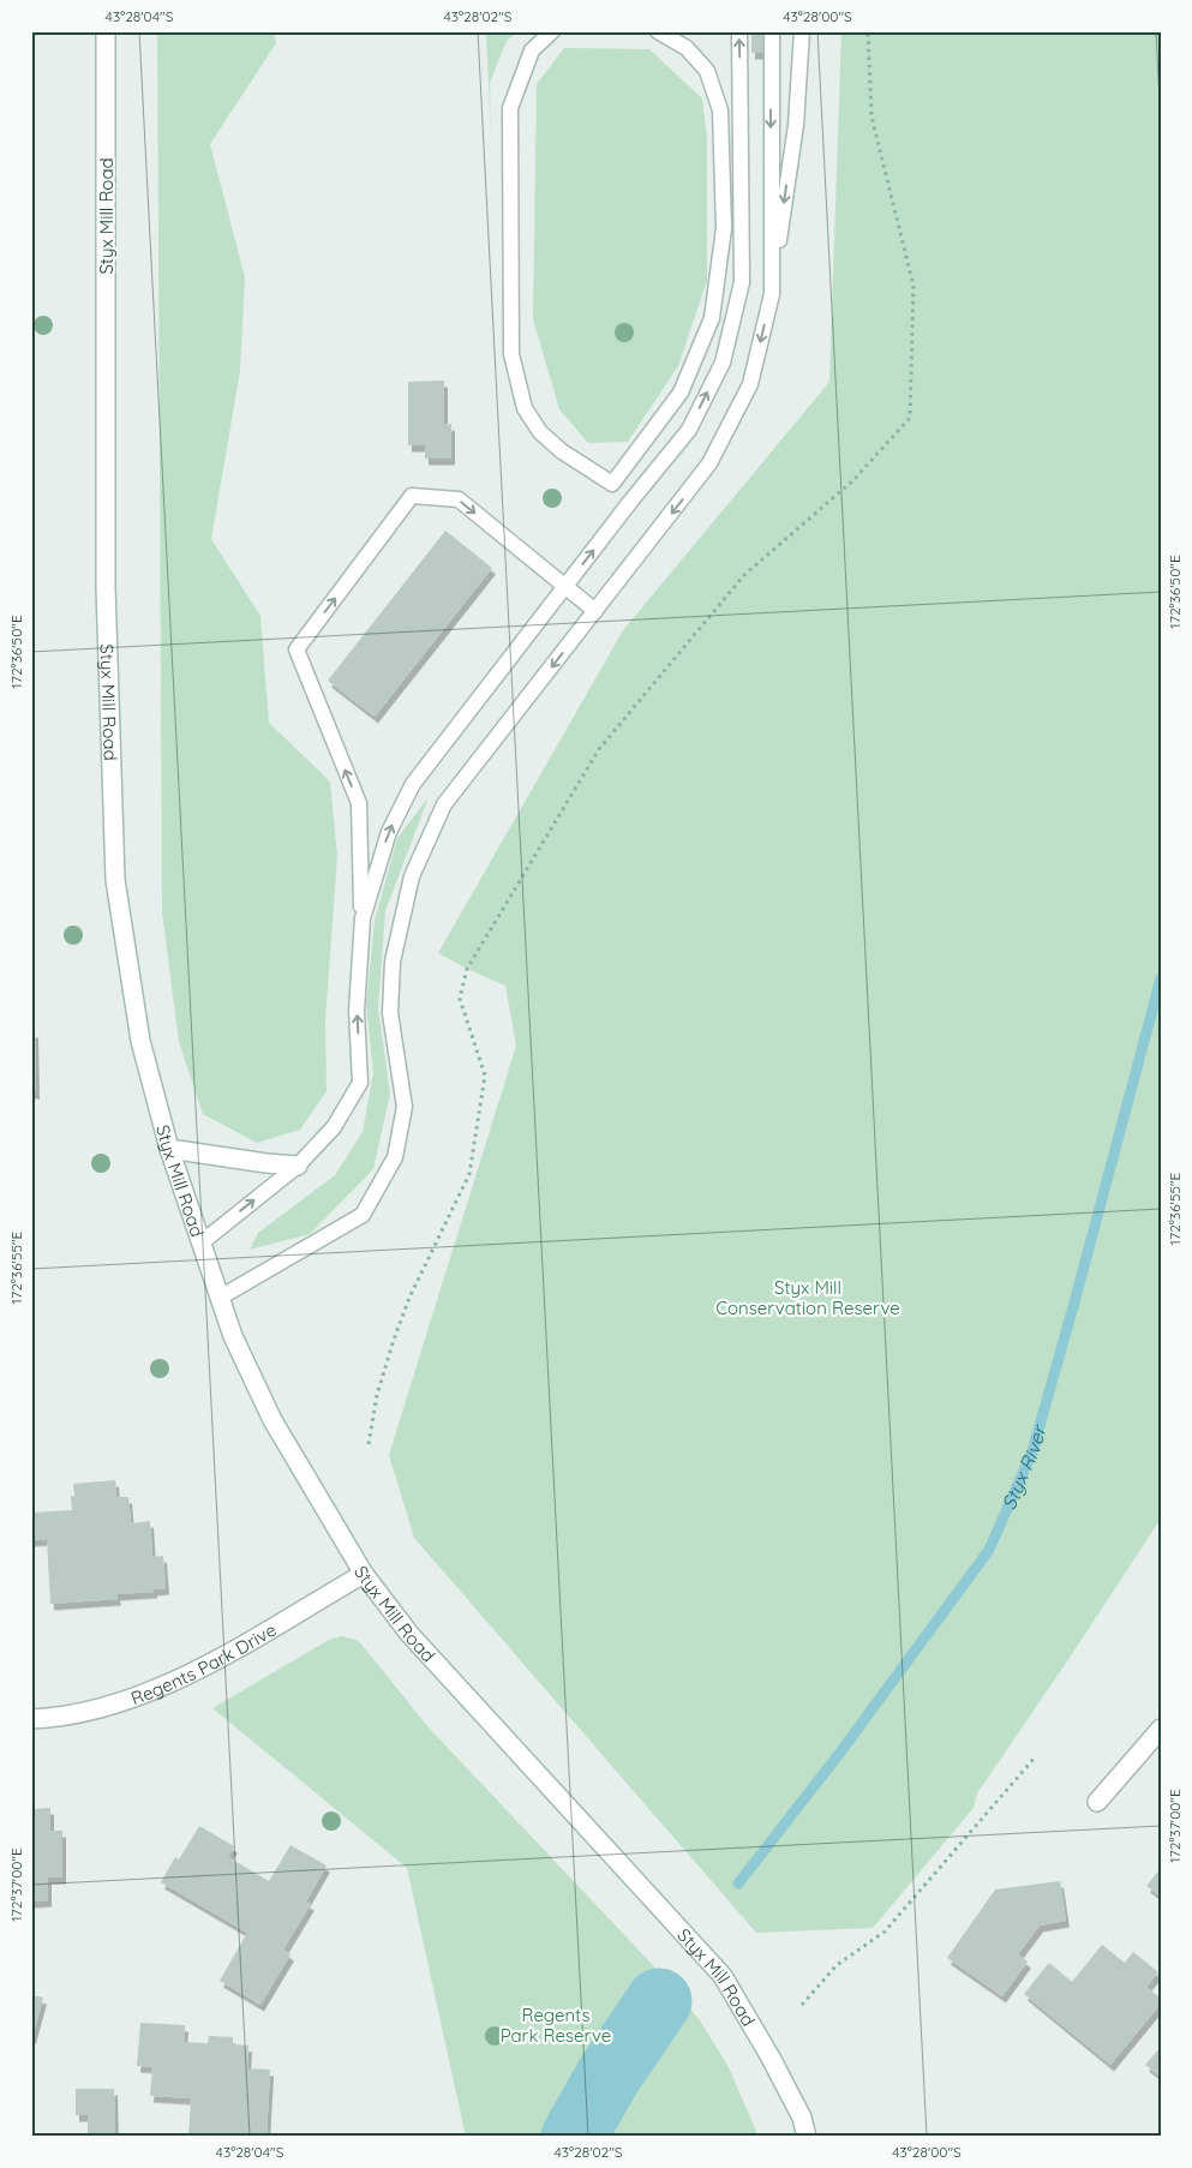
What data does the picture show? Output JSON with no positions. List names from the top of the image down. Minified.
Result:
{"streets":{"street":["Styx Mill Road","Regents Park Drive"]},"crossings":[["Styx Mill Road","Regents Park Drive"]],"water":["Styx River"],"parks":["Styx Mill Conservation Reserve","Regents Park Reserve"],"coordinates":["43°28'04\"S","43°28'02\"S","43°28'00\"S","172°36'50\"E","172°36'55\"E","172°37'00\"E"]}
